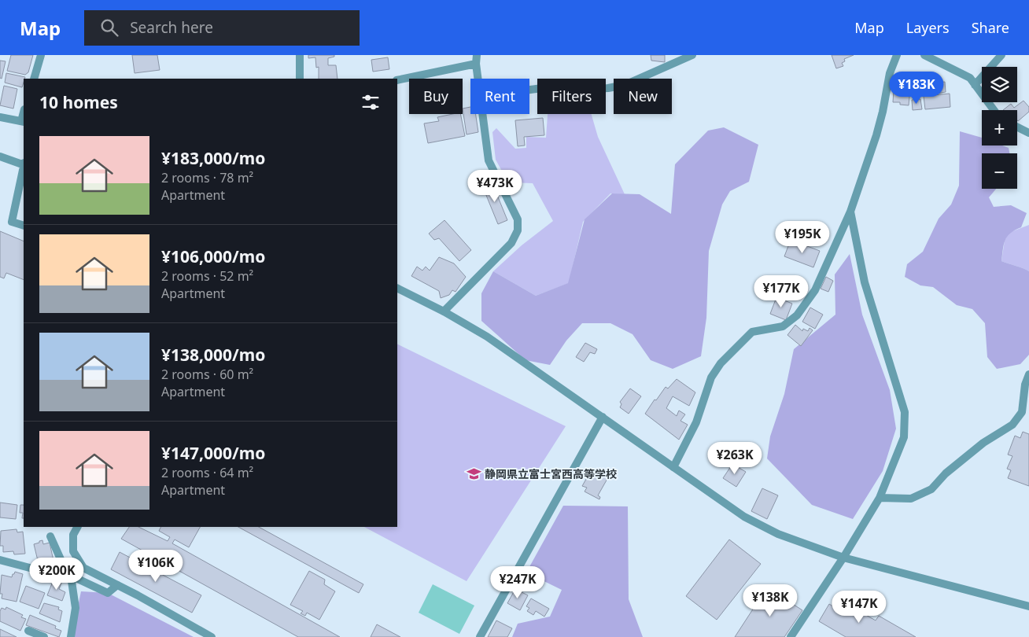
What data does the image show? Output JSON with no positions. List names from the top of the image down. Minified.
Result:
{"places":{"school or university":["静岡県立富士宮西高等学校"]},"page":{"header":"Map","search":"Search here","nav":["Map","Layers","Share"],"map_buttons":["+","−"],"price":["¥183K","¥473K","¥195K","¥177K","¥263K","¥106K","¥200K","¥247K","¥138K","¥147K"],"chip":["Buy","Rent","Filters","New"],"heading":"10 homes","list":[{"name":"¥183,000/mo","note":"2 rooms · 78 m² · Apartment"},{"name":"¥106,000/mo","note":"2 rooms · 52 m² · Apartment"},{"name":"¥138,000/mo","note":"2 rooms · 60 m² · Apartment"},{"name":"¥147,000/mo","note":"2 rooms · 64 m² · Apartment"}]}}
